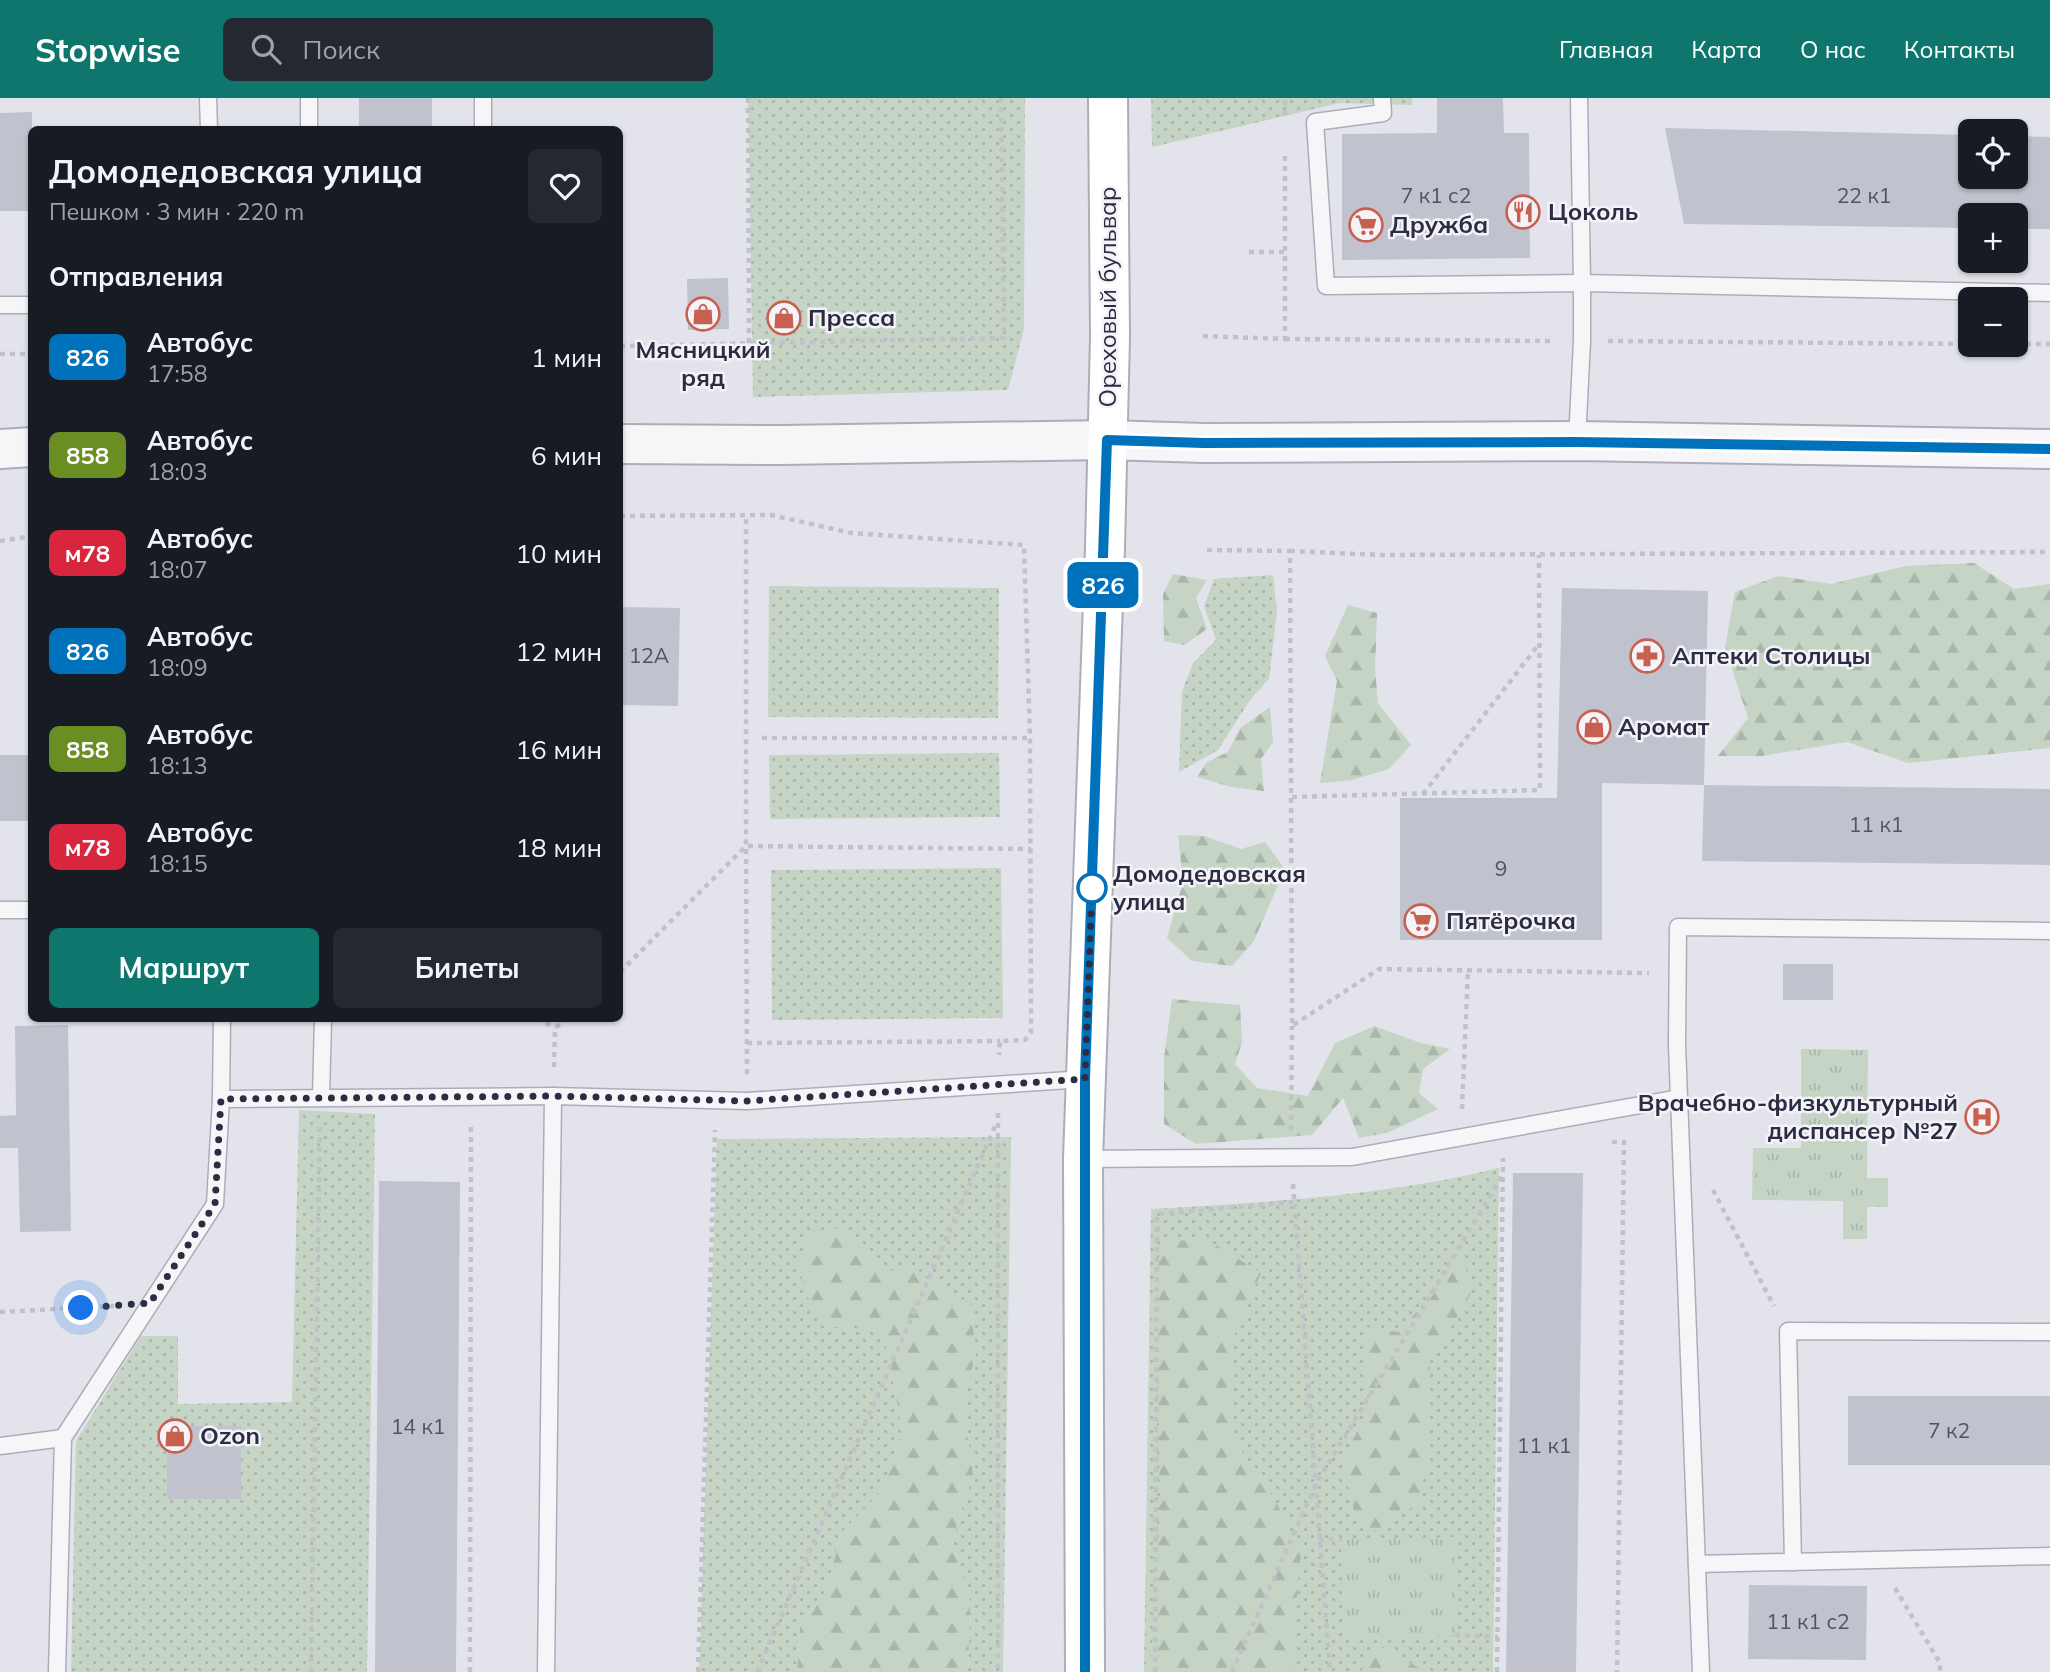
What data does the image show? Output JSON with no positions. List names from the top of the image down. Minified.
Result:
{"streets":{"main road":["Ореховый бульвар"]},"places":{"restaurant":["Цоколь"],"supermarket":["Дружба","Пятёрочка"],"shop":["Мясницкий ряд","Пресса","Аромат","Ozon"],"pharmacy":["Аптеки Столицы"],"other":["Домодедовская улица"],"hospital":["Врачебно-физкультурный диспансер №27"]},"lines":["bus line 826"],"house_numbers":["7 к1 с2","22 к1","12А","11 к1","9","14 к1","7 к2","11 к1","11 к1 с2"],"page":{"header":"Stopwise","search":"Поиск","nav":["Главная","Карта","О нас","Контакты"],"on_map":"826","map_buttons":["+","−"],"heading":[["Домодедовская улица","Пешком · 3 мин · 220 m"],"Отправления"],"list":[{"mark":"826","name":"Автобус","note":"17:58","value":"1 мин"},{"mark":"858","name":"Автобус","note":"18:03","value":"6 мин"},{"mark":"м78","name":"Автобус","note":"18:07","value":"10 мин"},{"mark":"826","name":"Автобус","note":"18:09","value":"12 мин"},{"mark":"858","name":"Автобус","note":"18:13","value":"16 мин"},{"mark":"м78","name":"Автобус","note":"18:15","value":"18 мин"}],"buttons":["Маршрут","Билеты"]}}
